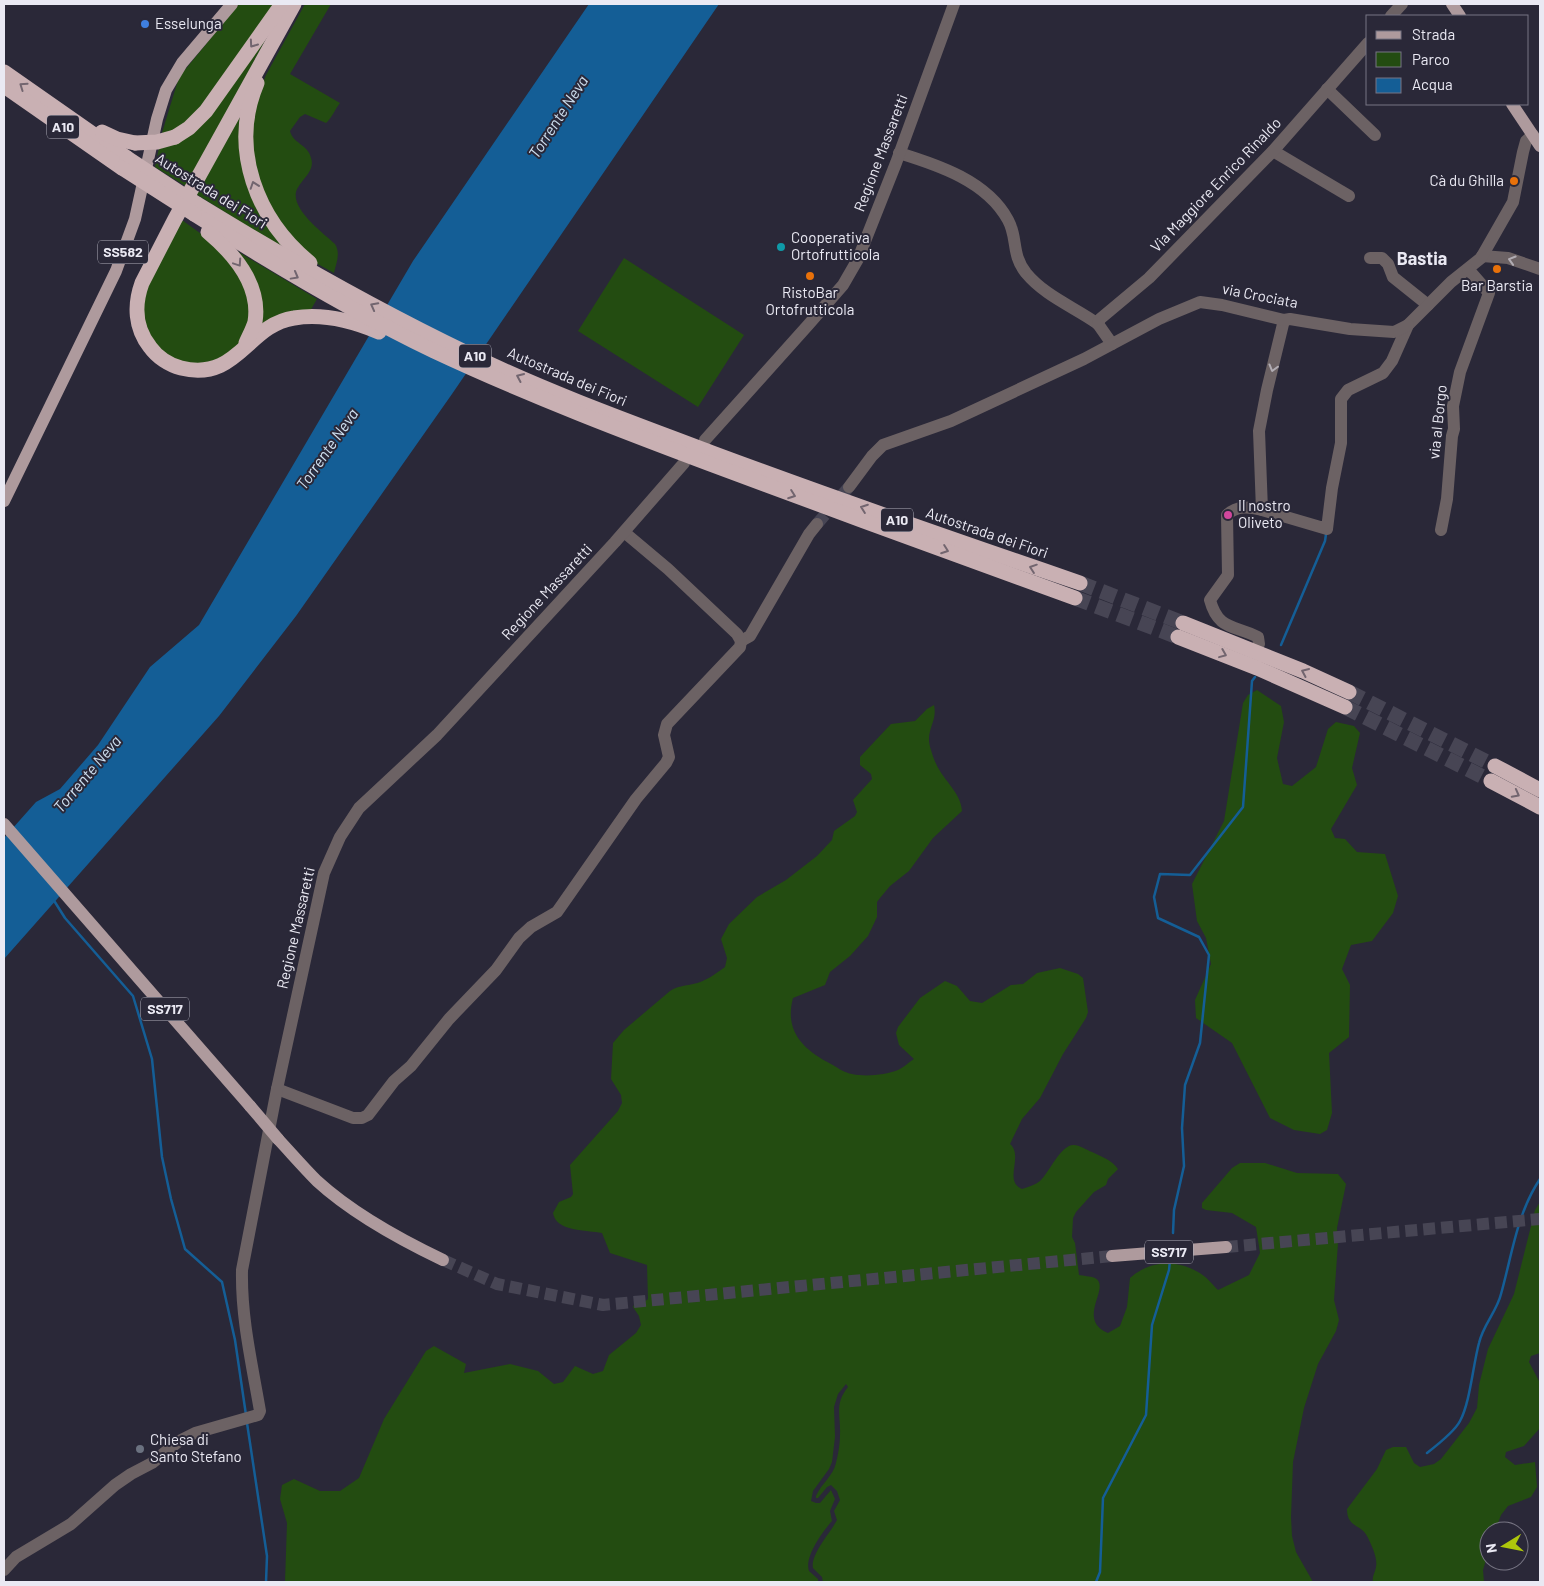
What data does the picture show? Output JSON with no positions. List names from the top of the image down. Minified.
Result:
{"streets":{"highway":["A10","Autostrada dei Fiori"],"main road":["SS582","SS717"],"street":["Regione Massaretti","Via Maggiore Enrico Rinaldo","via Crociata","via al Borgo"]},"districts":["Bastia"],"water":["Torrente Neva"],"places":["Esselunga","Cà du Ghilla","Cooperativa Ortofrutticola","Bar Barstia","RistoBar Ortofrutticola","Il nostro Oliveto","Chiesa di Santo Stefano"],"legend":["Strada","Parco","Acqua"],"north":"left"}
